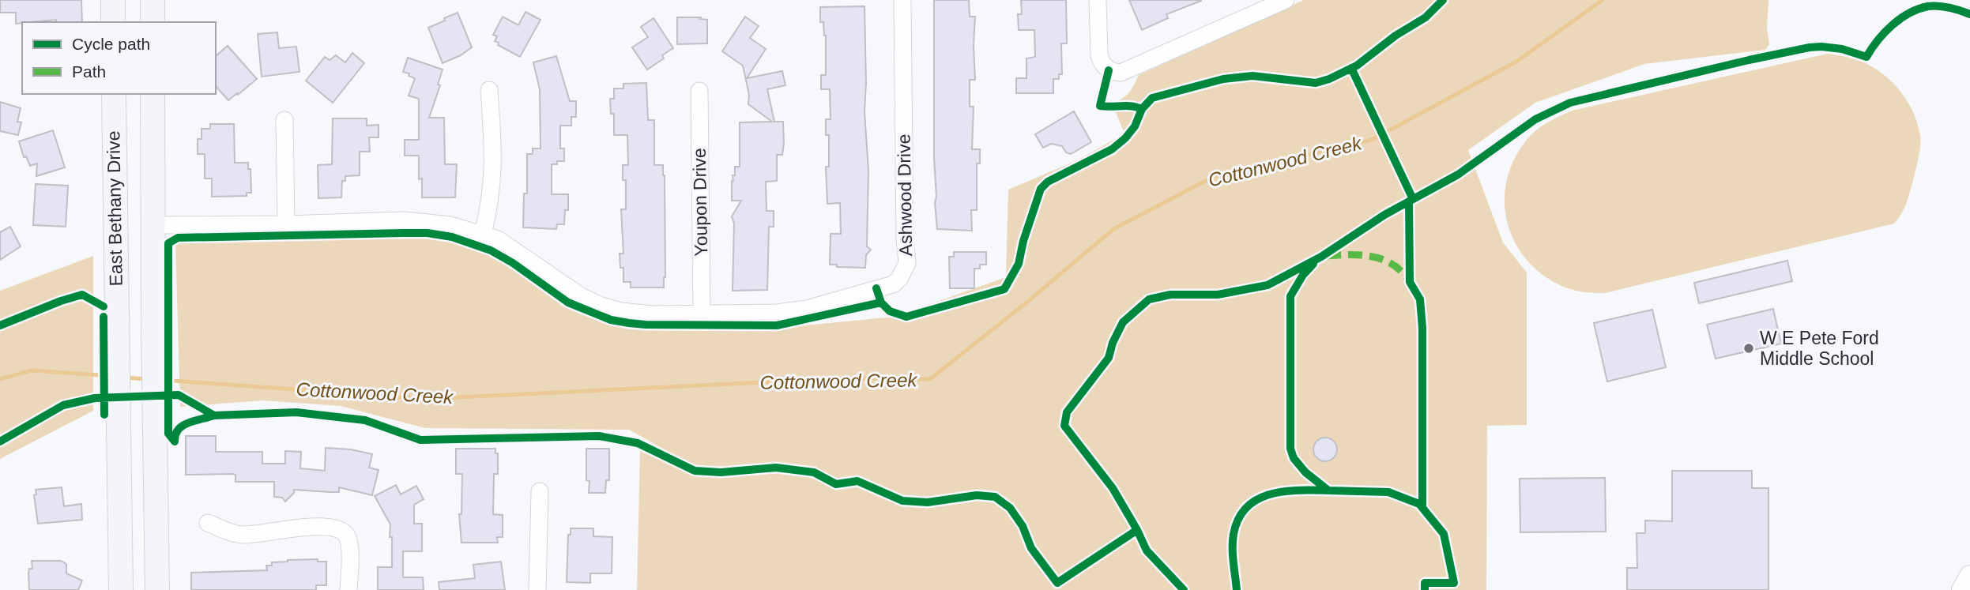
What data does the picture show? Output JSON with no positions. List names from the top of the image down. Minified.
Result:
{"streets":{"main road":["East Bethany Drive"],"street":["Ashwood Drive","Youpon Drive"]},"crossings":[["Ashwood Drive","Youpon Drive"],["Ashwood Drive","East Bethany Drive"]],"water":["Cottonwood Creek"],"places":["W E Pete Ford Middle School"],"legend":["Cycle path","Path"]}
